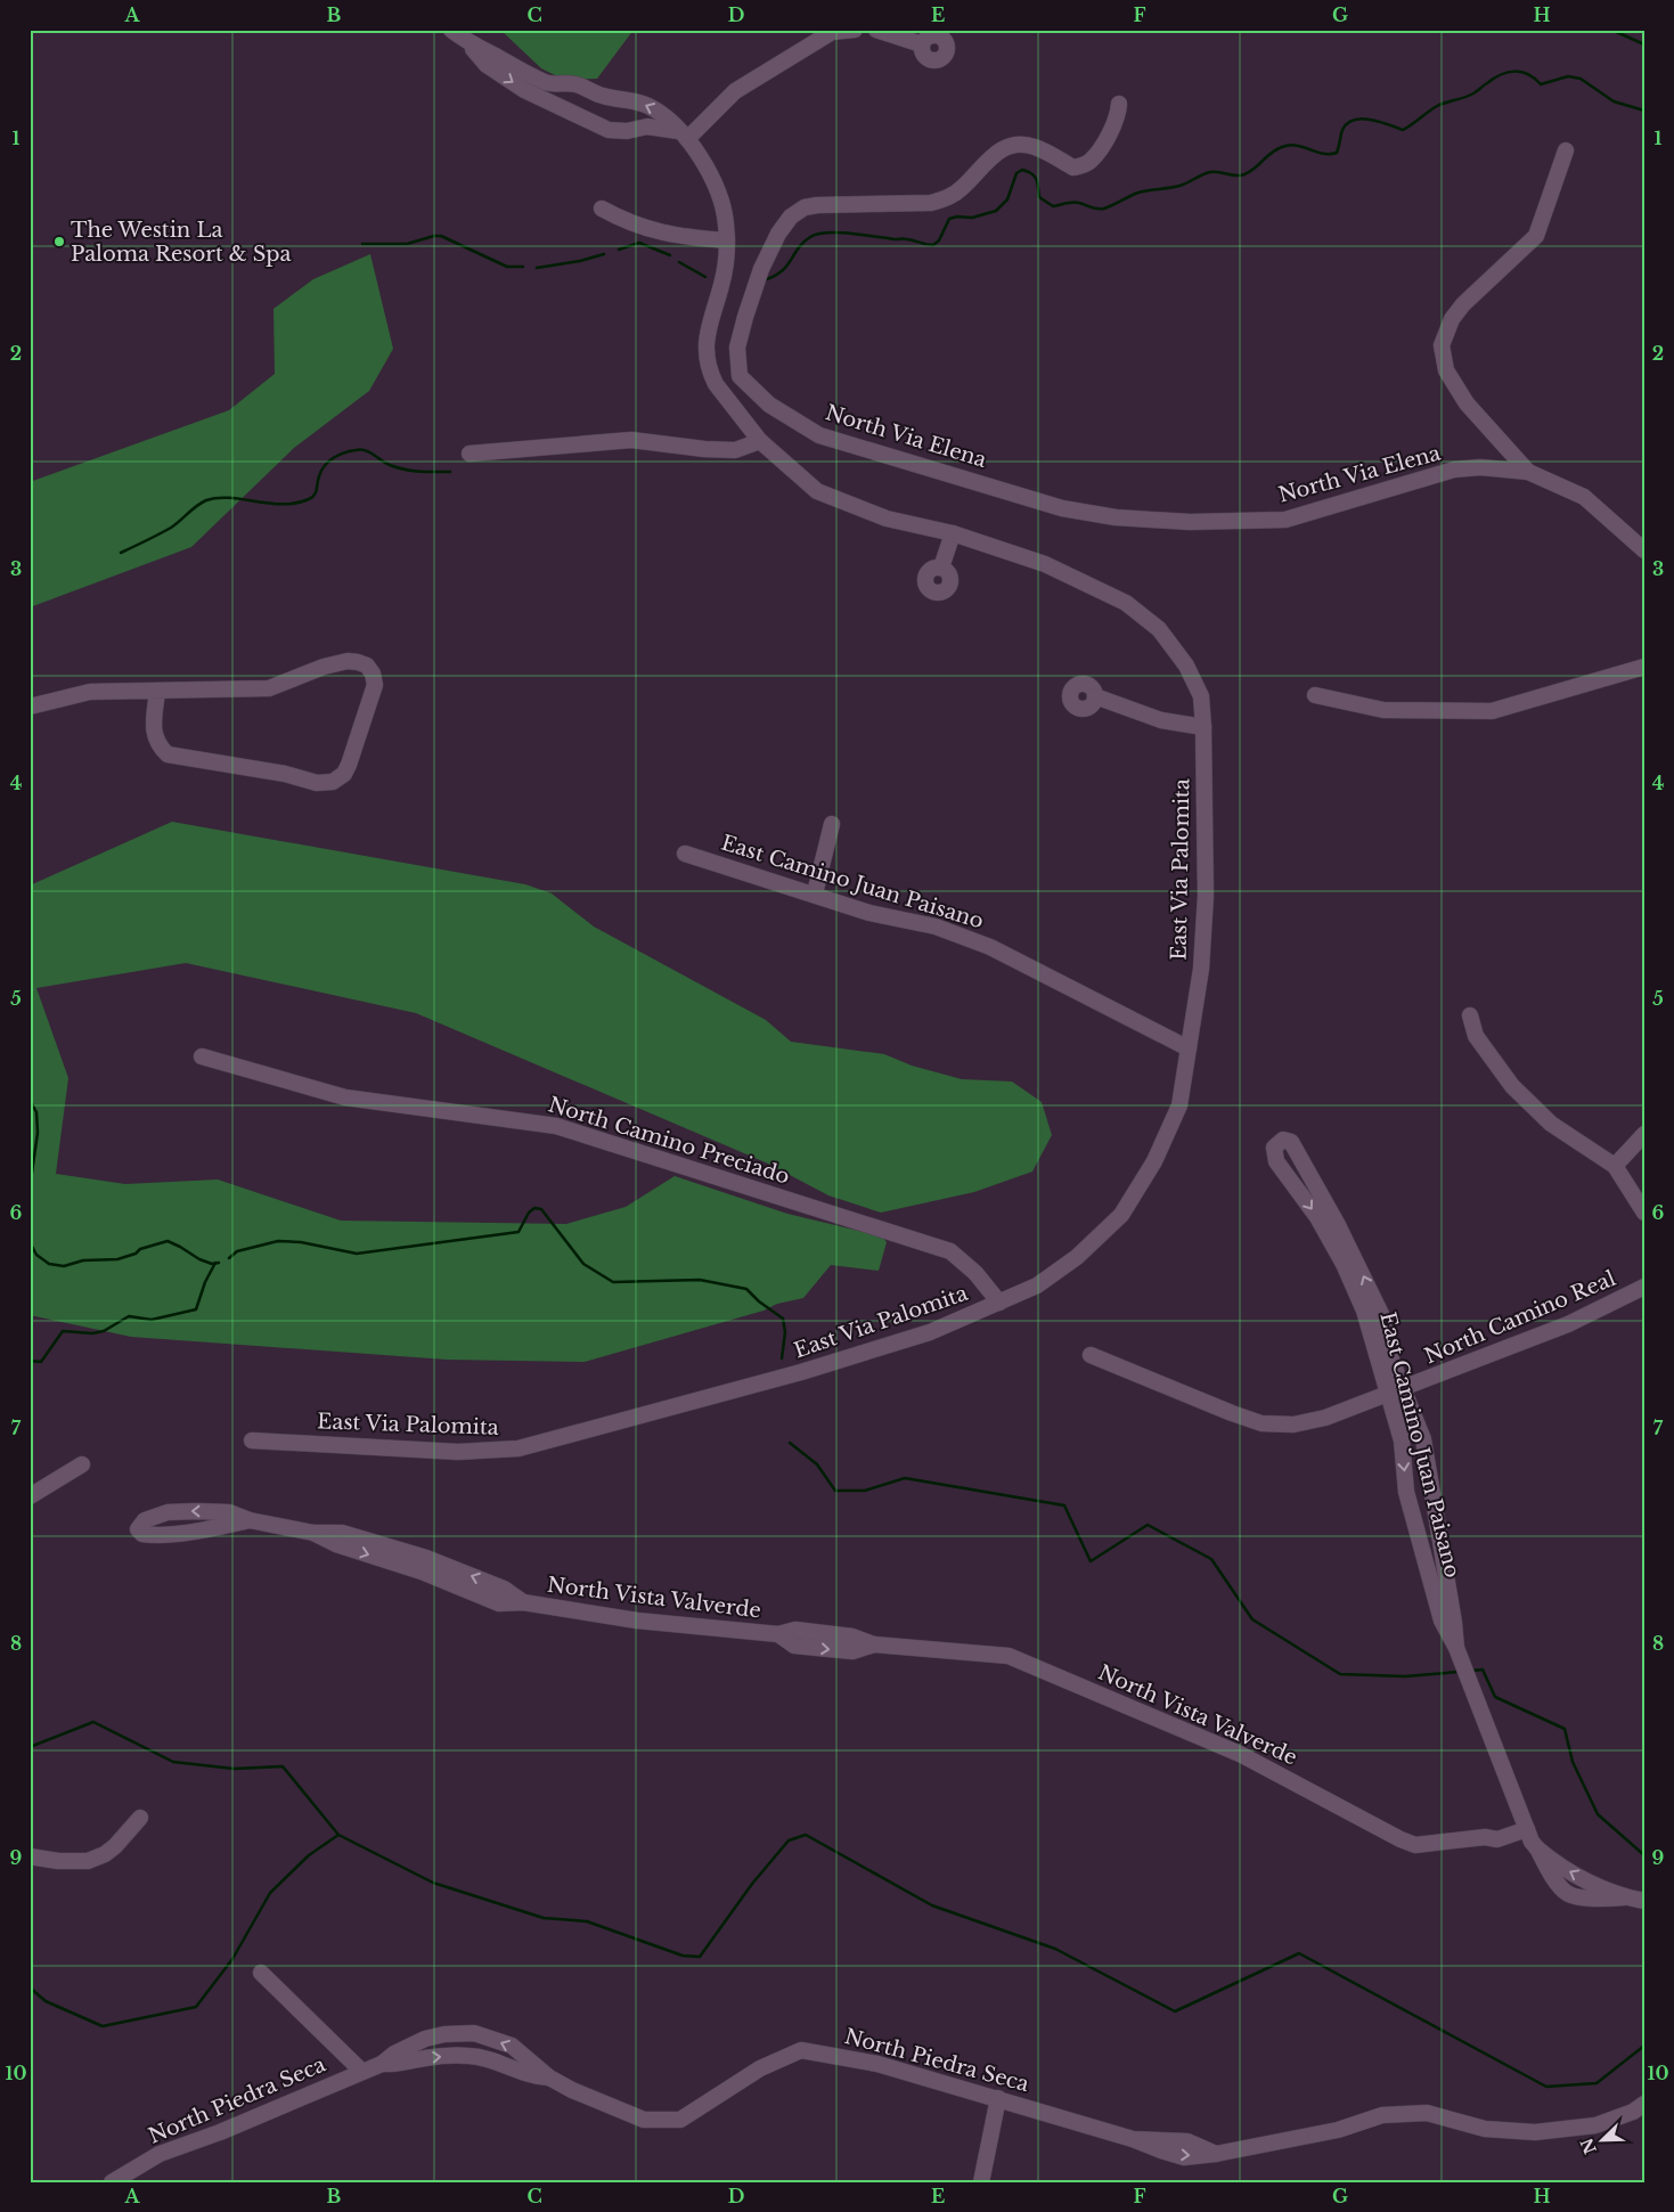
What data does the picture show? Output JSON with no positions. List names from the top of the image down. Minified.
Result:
{"streets":{"street":["North Via Elena","East Via Palomita","East Camino Juan Paisano","North Camino Preciado","North Camino Real","North Vista Valverde","North Piedra Seca"]},"crossings":[["East Via Palomita","East Camino Juan Paisano"],["East Via Palomita","North Camino Preciado"],["East Camino Juan Paisano","North Camino Real"],["East Camino Juan Paisano","North Vista Valverde"]],"places":["The Westin La Paloma Resort & Spa"],"north":"bottom left","grid":{"columns":["A","B","C","D","E","F","G","H"],"rows":["1","2","3","4","5","6","7","8","9","10"]}}
